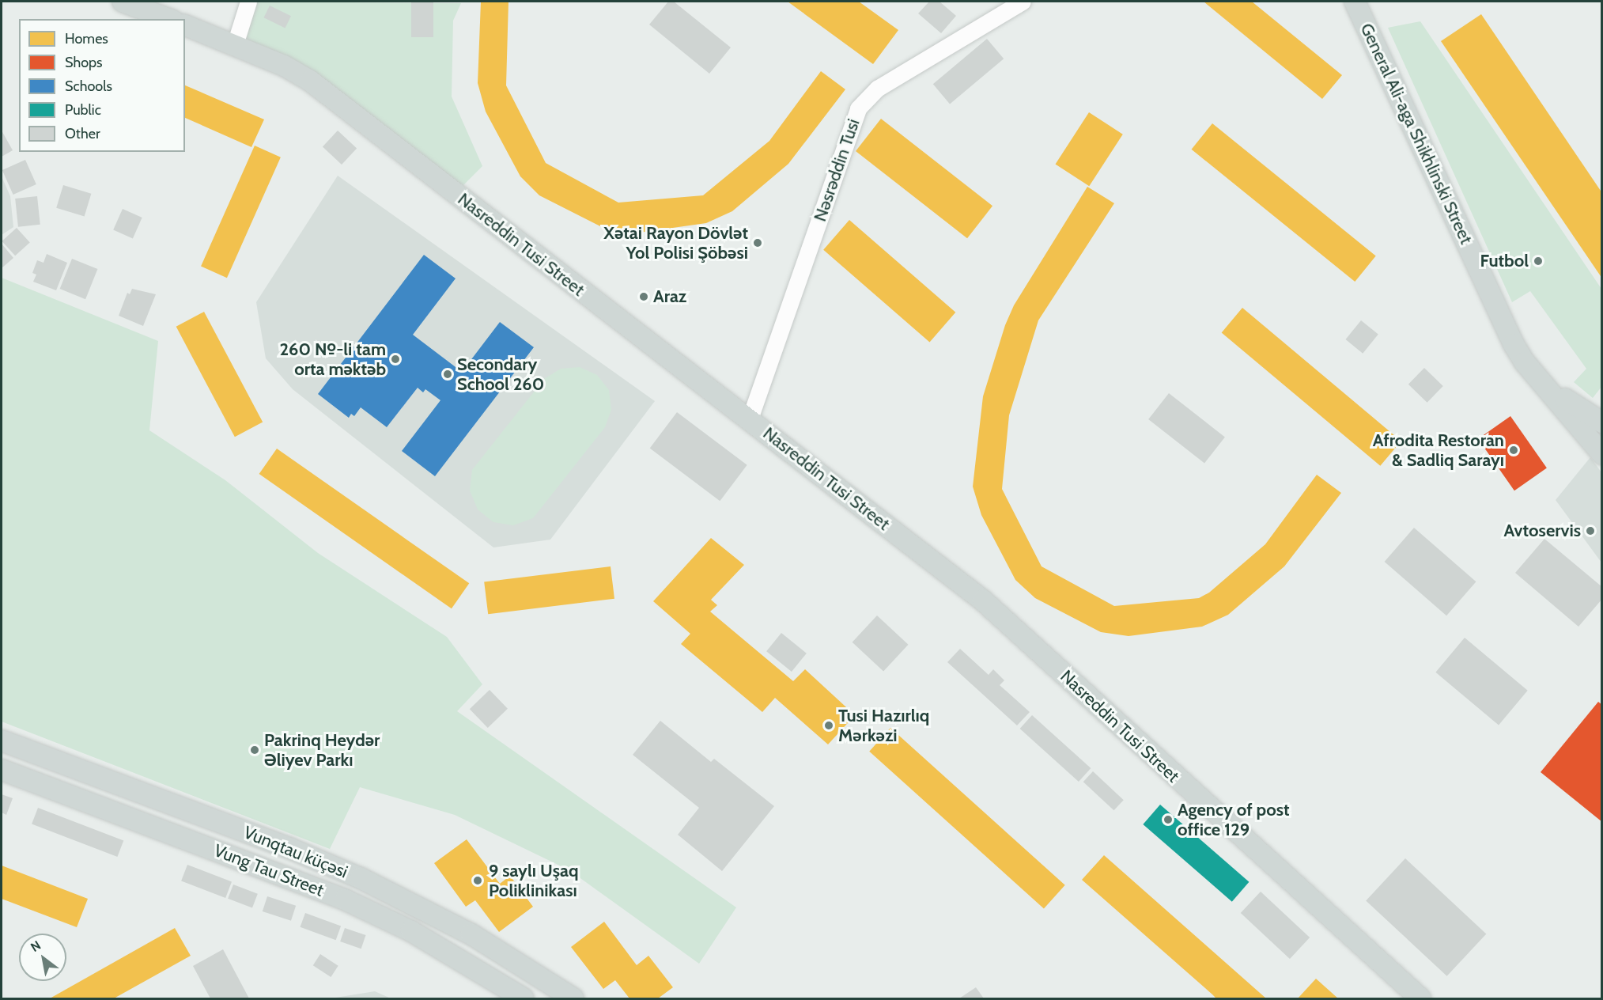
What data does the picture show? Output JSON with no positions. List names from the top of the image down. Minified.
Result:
{"streets":{"main road":["General Ali-aga Shikhlinski Street","Nasreddin Tusi Street","Vunqtau küçəsi","Vung Tau Street"],"street":["Nəsrəddin Tusi"]},"crossings":[["Nəsrəddin Tusi","Nasreddin Tusi Street"]],"places":["Xətai Rayon Dövlət Yol Polisi Şöbəsi","Futbol","Araz","260 №-li tam orta məktəb","Secondary School 260","Afrodita Restoran & Sadliq Sarayı","Avtoservis","Tusi Hazırlıq Mərkəzi","Pakrinq Heydər Əliyev Parkı","Agency of post office 129","9 saylı Uşaq Poliklinikası"],"legend":["Homes","Shops","Schools","Public","Other"],"north":"top left"}
